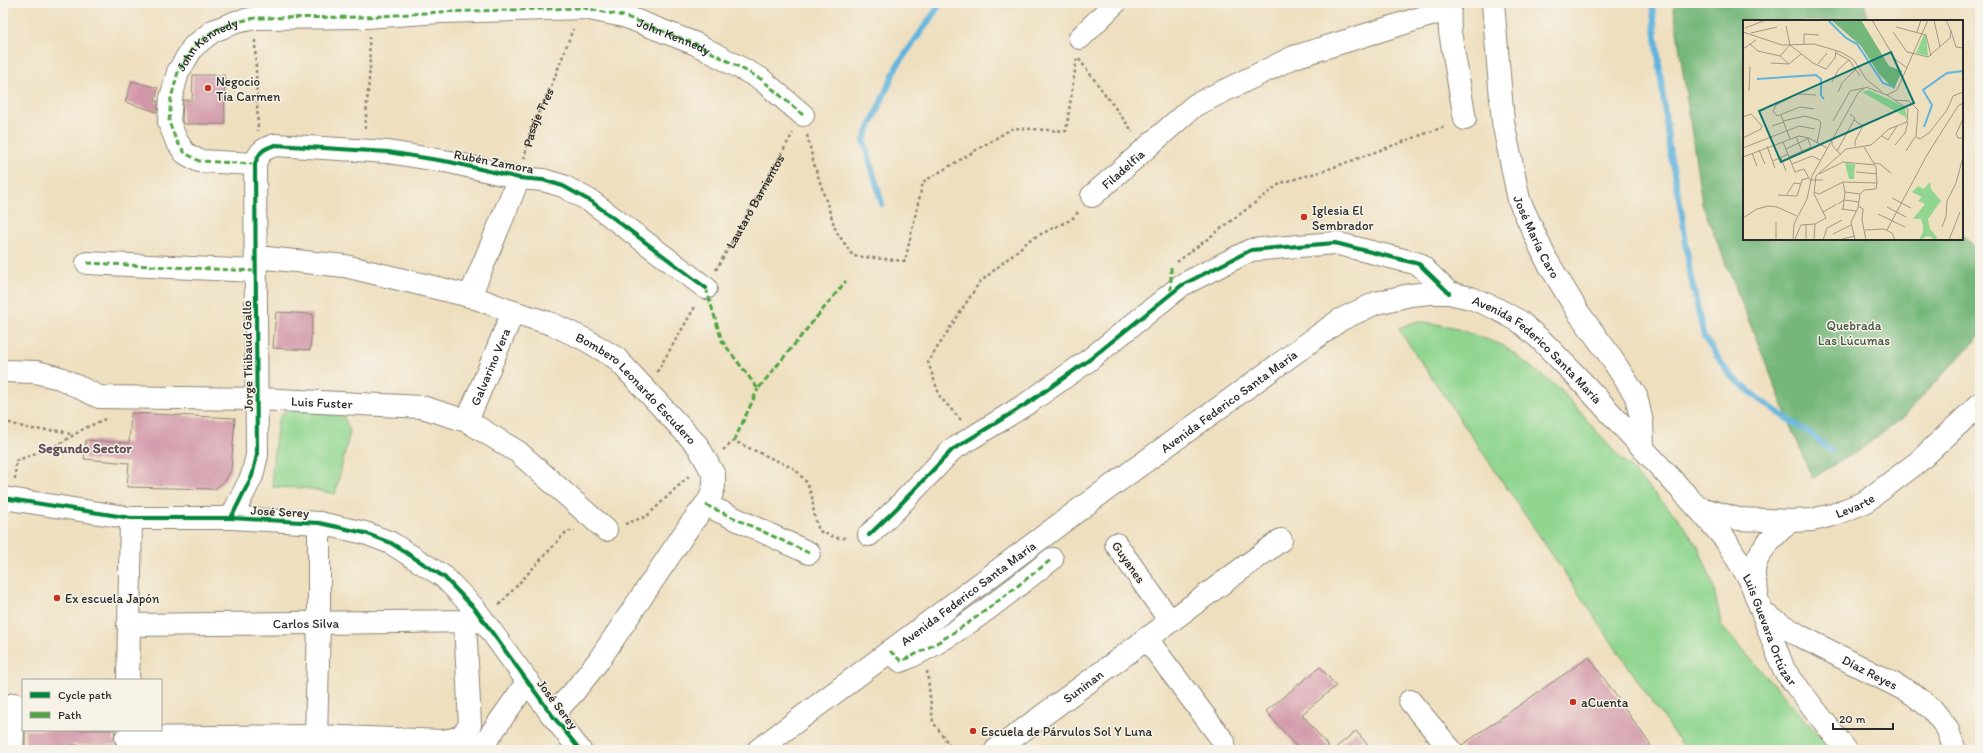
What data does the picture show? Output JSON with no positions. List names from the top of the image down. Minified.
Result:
{"streets":{"street":["John Kennedy","Rubén Zamora","Filadelfia","José María Caro","Avenida Federico Santa María","Jorge Thibaud Gallo","Galvarino Vera","Bombero Leonardo Escudero","Luis Fuster","Levarte","José Serey","Guyanes","Carlos Silva","Luis Guevara Ortúzar","Díaz Reyes","Suninan"],"path":["Pasaje Tres","Lautaro Barrientos"]},"crossings":[["John Kennedy","Pasaje Tres"],["John Kennedy","Rubén Zamora"],["John Kennedy","Lautaro Barrientos"],["John Kennedy","Jorge Thibaud Gallo"],["Pasaje Tres","Rubén Zamora"],["Rubén Zamora","Lautaro Barrientos"],["Rubén Zamora","Jorge Thibaud Gallo"],["Lautaro Barrientos","Bombero Leonardo Escudero"],["José María Caro","Avenida Federico Santa María"],["Avenida Federico Santa María","Levarte"],["Avenida Federico Santa María","Luis Guevara Ortúzar"],["Jorge Thibaud Gallo","Bombero Leonardo Escudero"],["Jorge Thibaud Gallo","Luis Fuster"],["Jorge Thibaud Gallo","José Serey"],["Galvarino Vera","Bombero Leonardo Escudero"],["Galvarino Vera","Luis Fuster"],["Bombero Leonardo Escudero","José Serey"],["Levarte","Luis Guevara Ortúzar"],["José Serey","Carlos Silva"],["Guyanes","Suninan"],["Luis Guevara Ortúzar","Díaz Reyes"]],"districts":["Segundo Sector"],"parks":["Quebrada Las Lúcumas"],"places":["Negocio Tía Carmen","Iglesia El Sembrador","Ex escuela Japón","aCuenta","Escuela de Párvulos Sol Y Luna"],"legend":["Cycle path","Path"],"scale_bar":"20 m"}
